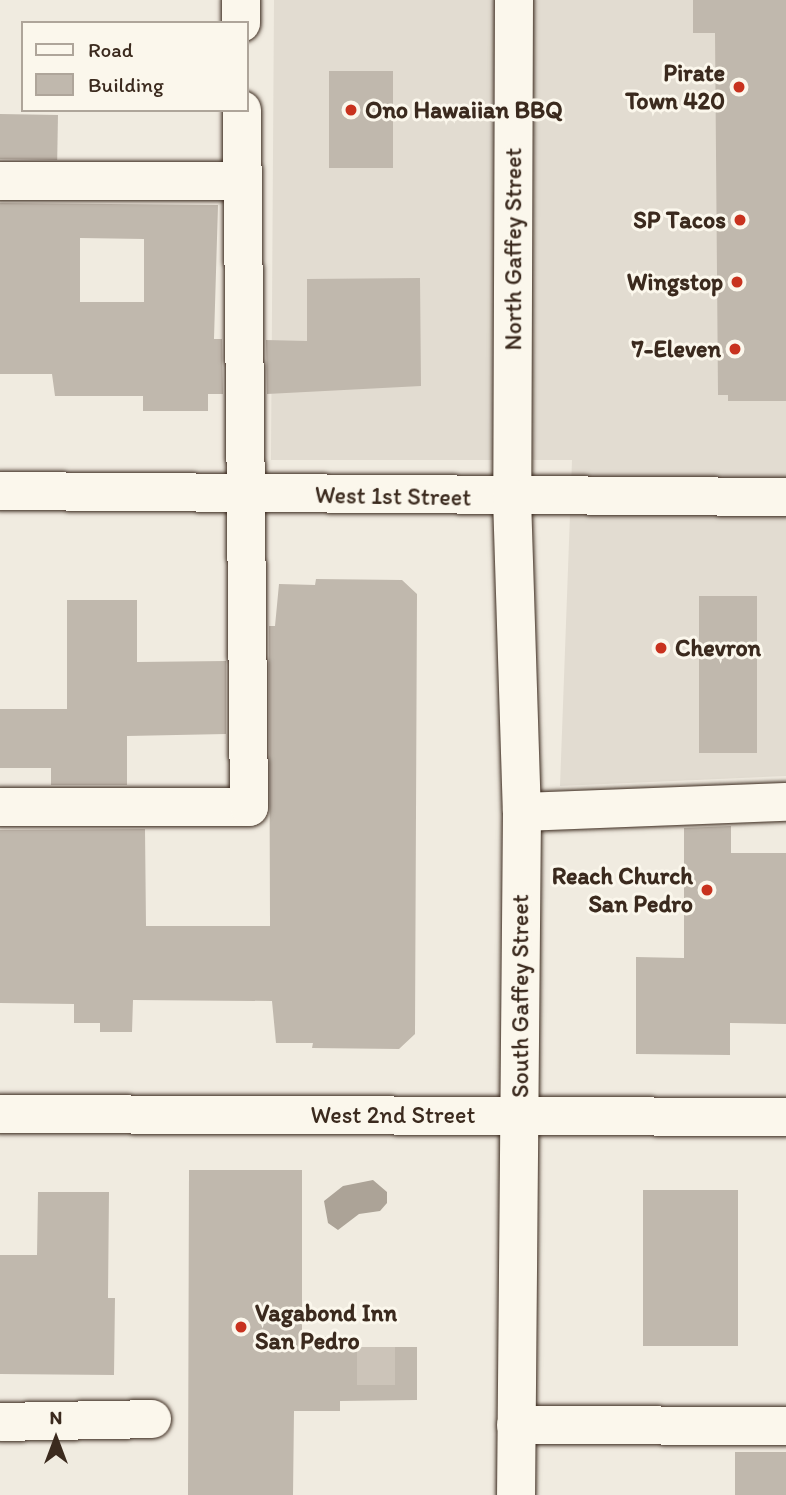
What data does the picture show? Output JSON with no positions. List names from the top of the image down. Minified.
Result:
{"streets":{"street":["North Gaffey Street","West 1st Street","South Gaffey Street","West 2nd Street"]},"crossings":[["North Gaffey Street","West 1st Street"],["North Gaffey Street","South Gaffey Street"],["West 1st Street","South Gaffey Street"],["South Gaffey Street","West 2nd Street"]],"places":["Pirate Town 420","Ono Hawaiian BBQ","SP Tacos","Wingstop","7-Eleven","Chevron","Reach Church San Pedro","Vagabond Inn San Pedro"],"legend":["Road","Building"],"north":"top"}
